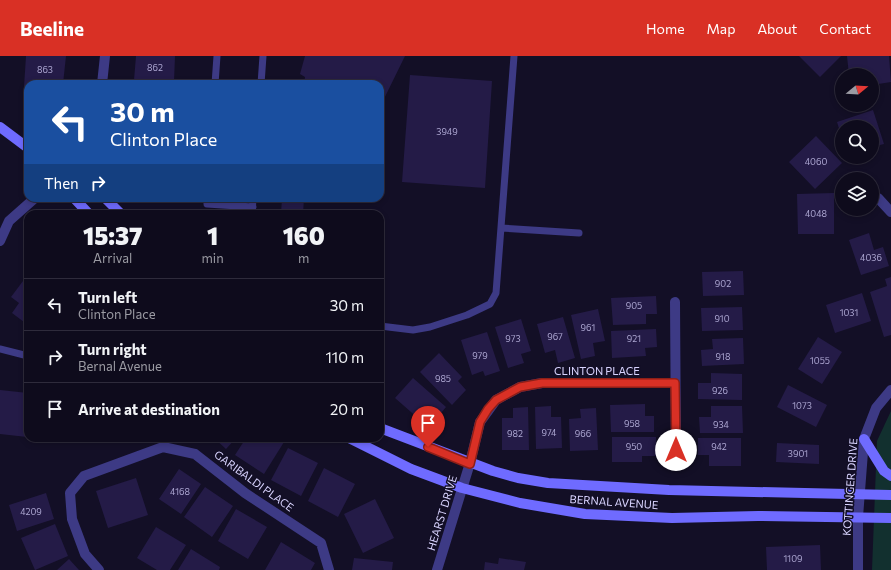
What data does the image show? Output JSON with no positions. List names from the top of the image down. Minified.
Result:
{"streets":{"main road":["BERNAL AVENUE"],"street":["CLINTON PLACE","GARIBALDI PLACE","KOTTINGER DRIVE","HEARST DRIVE"]},"crossings":[["CLINTON PLACE","BERNAL AVENUE"],["CLINTON PLACE","HEARST DRIVE"],["KOTTINGER DRIVE","BERNAL AVENUE"],["BERNAL AVENUE","HEARST DRIVE"]],"house_numbers":["862","863","3949","4060","4048","4036","902","905","1031","910","961","967","973","921","979","918","1055","985","926","1073","958","934","974","982","966","950","942","3901","4168","4209","1109"],"north":"right","page":{"header":"Beeline","nav":["Home","Map","About","Contact"],"turn":["30 m","Clinton Place"],"then":"Then","eta":["15:37","Arrival","1","min","160","m"],"list":[{"name":"Turn left","note":"Clinton Place","value":"30 m"},{"name":"Turn right","note":"Bernal Avenue","value":"110 m"},{"name":"Arrive at destination","value":"20 m"}]}}
